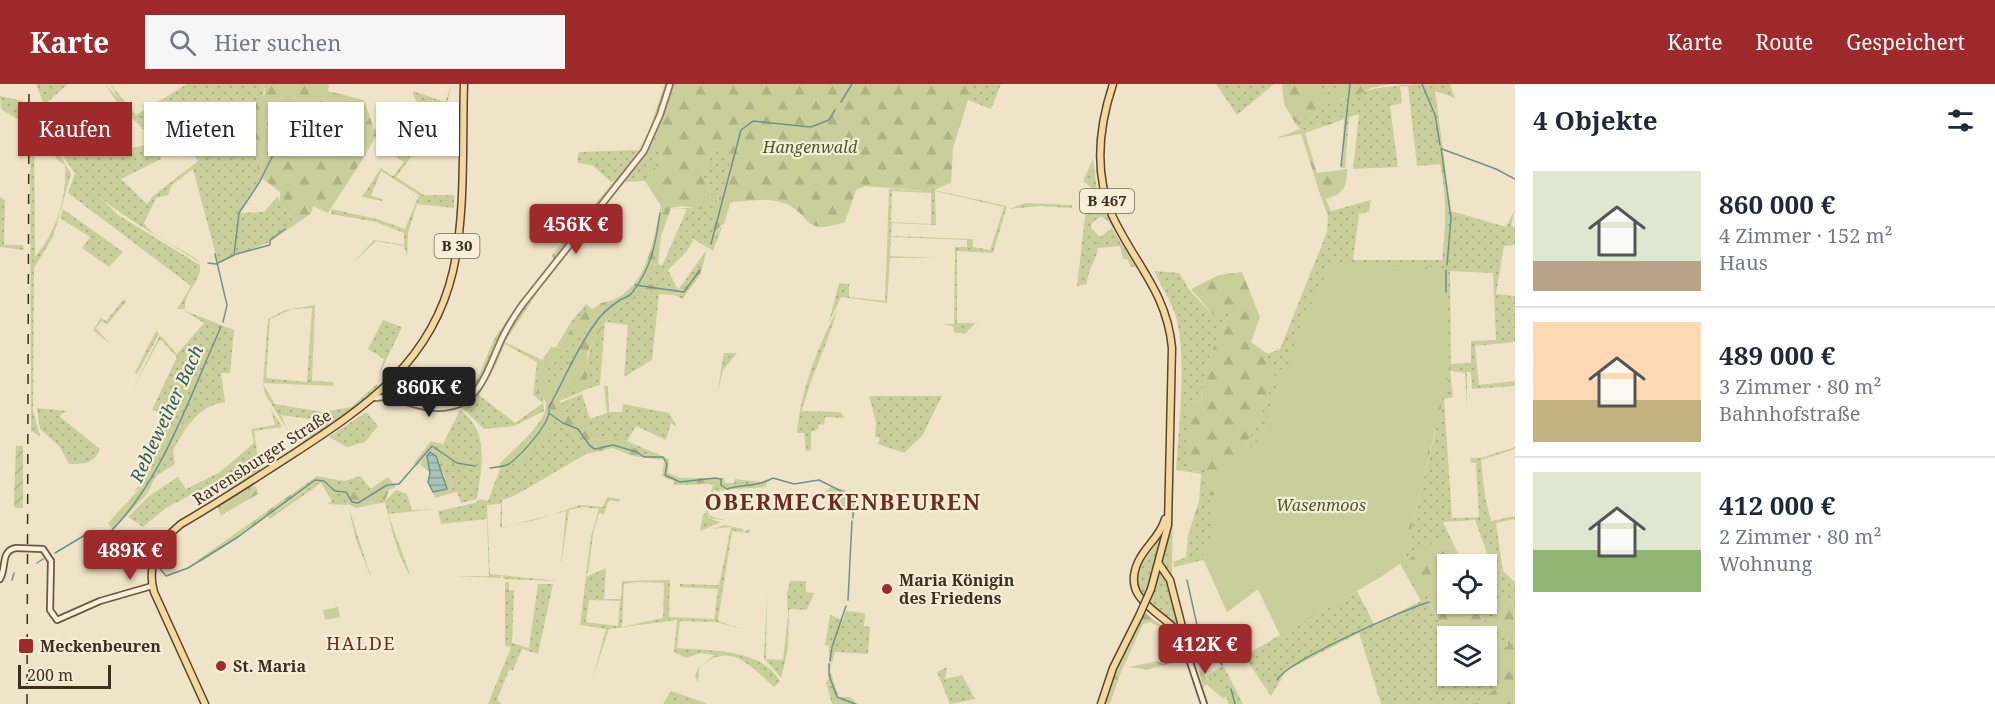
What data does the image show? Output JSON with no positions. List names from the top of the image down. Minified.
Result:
{"streets":{"main road":["B 467","B 30","Ravensburger Straße"]},"crossings":[["B 30","Ravensburger Straße"]],"districts":["OBERMECKENBEUREN","HALDE"],"water":["Rebleweiher Bach"],"parks":["Hangenwald","Wasenmoos"],"places":{"other":["Maria Königin des Friedens","St. Maria"],"transit":["Meckenbeuren"]},"scale_bar":"200 m","page":{"header":"Karte","search":"Hier suchen","nav":["Karte","Route","Gespeichert"],"heading":"4 Objekte","chip":["Kaufen","Mieten","Filter","Neu"],"list":[{"name":"860 000 €","note":"4 Zimmer · 152 m² · Haus"},{"name":"489 000 €","note":"3 Zimmer · 80 m² · Bahnhofstraße"},{"name":"412 000 €","note":"2 Zimmer · 80 m² · Wohnung"}],"price":["456K €","860K €","489K €","412K €"],"scale":"200 m"}}
